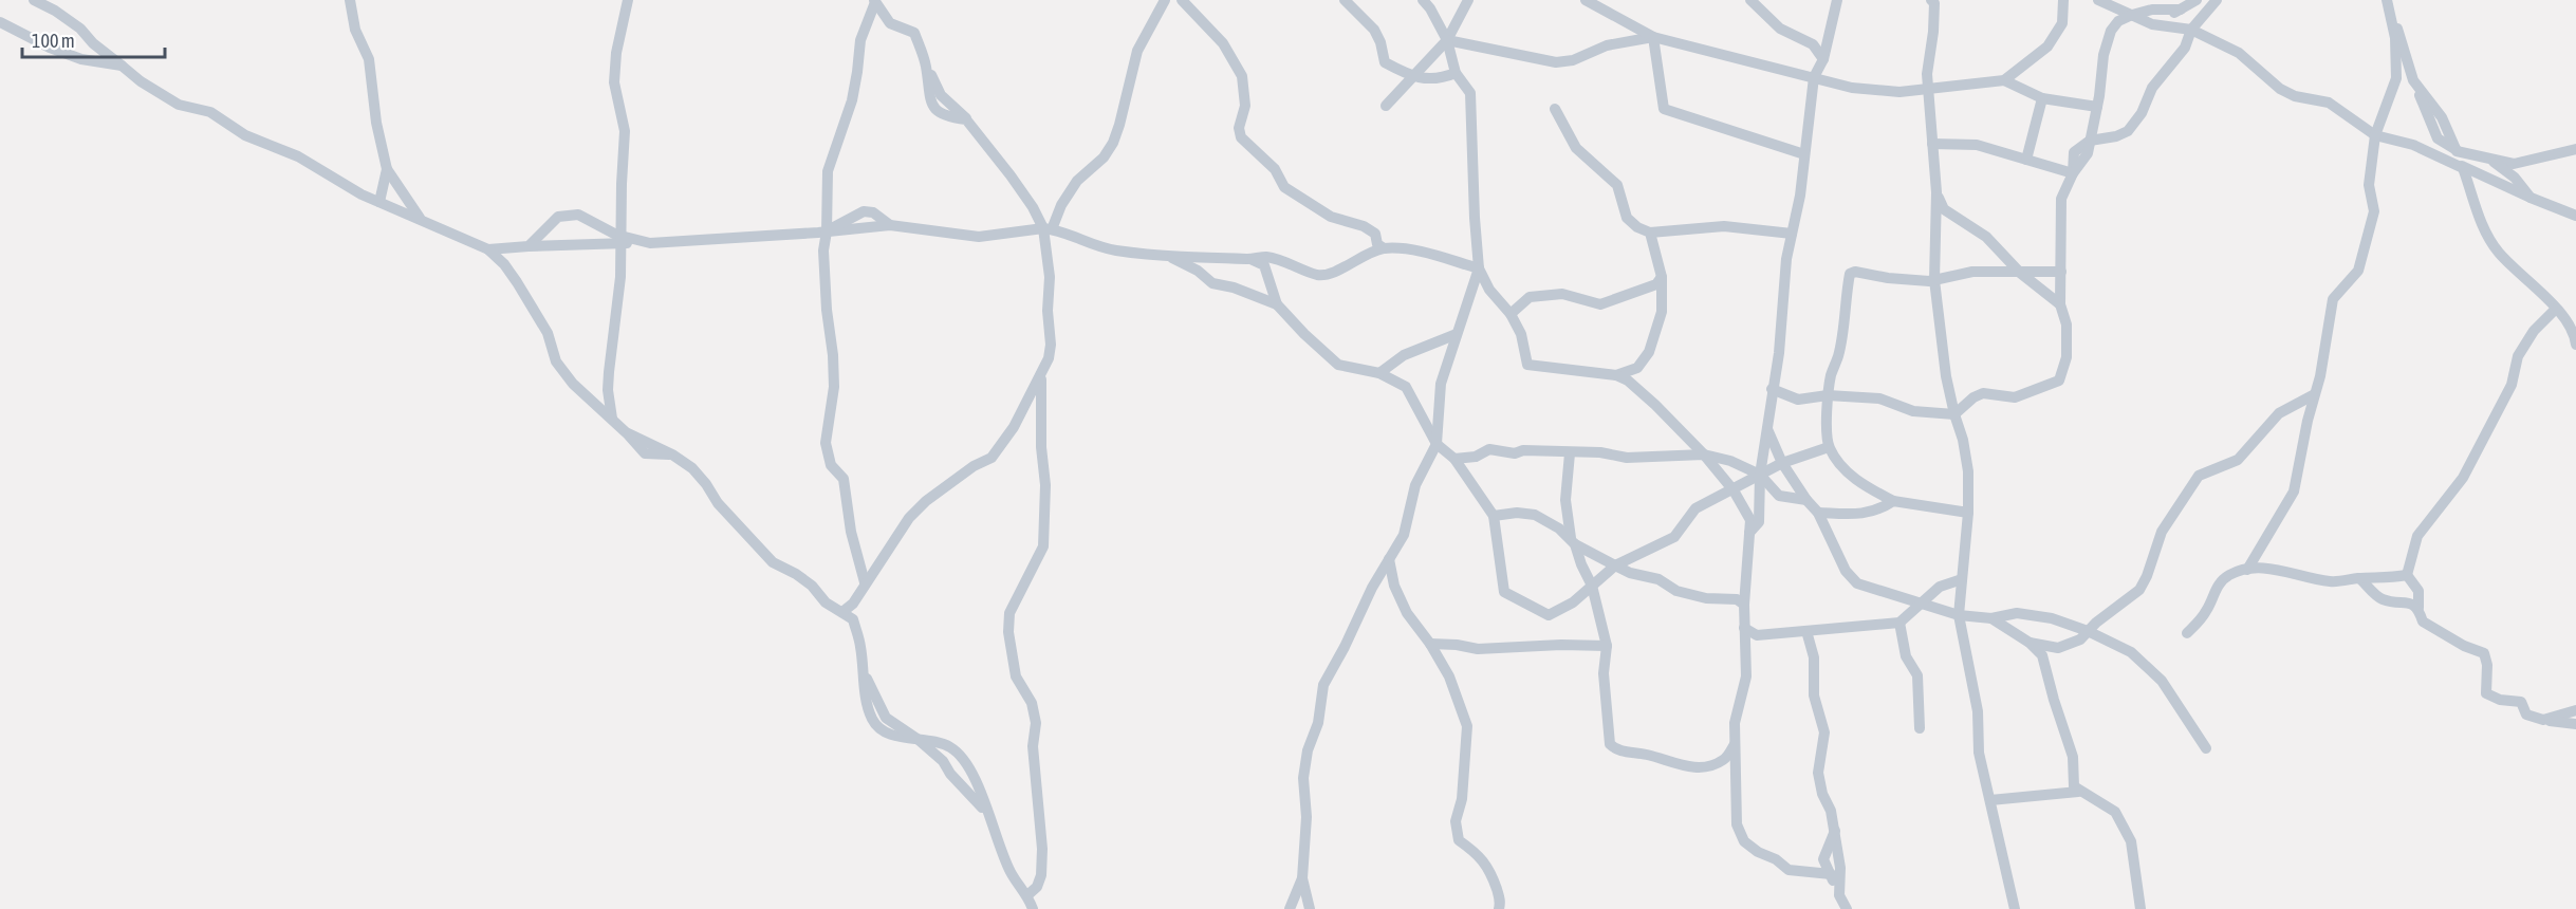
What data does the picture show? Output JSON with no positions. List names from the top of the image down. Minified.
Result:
{"scale_bar":"100 m"}
